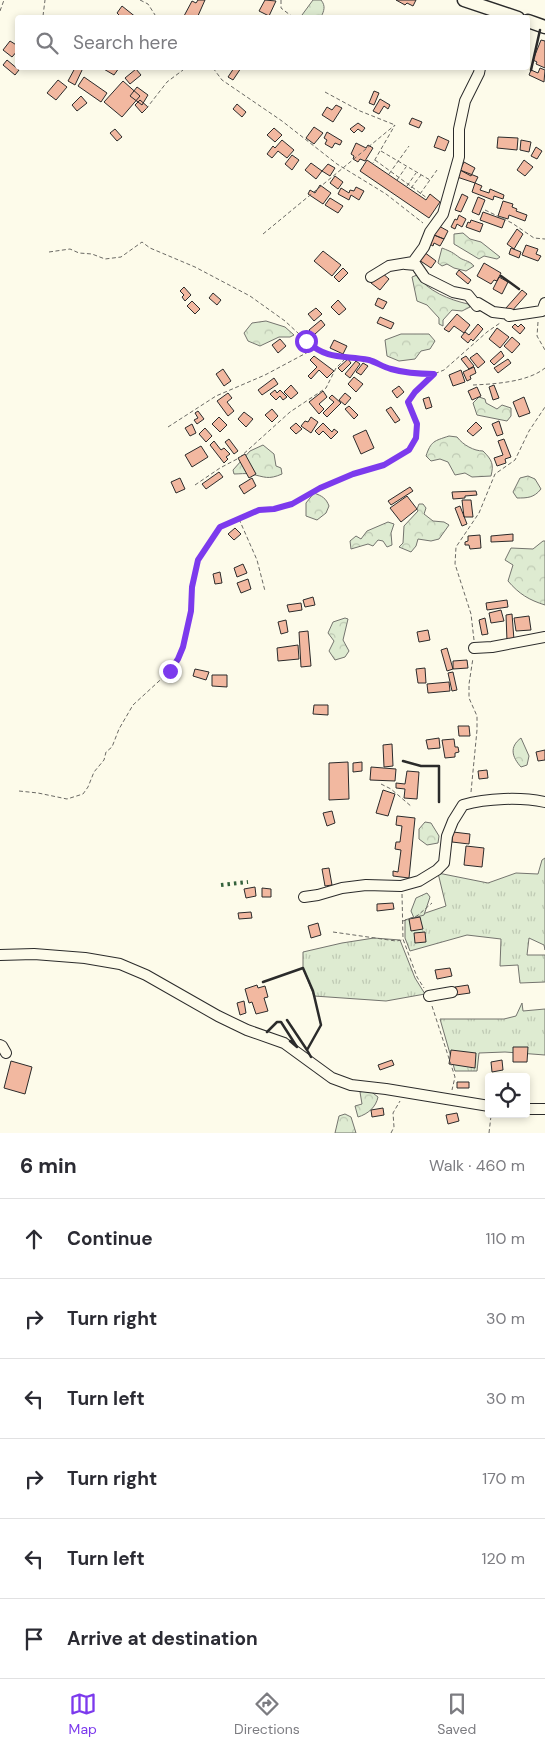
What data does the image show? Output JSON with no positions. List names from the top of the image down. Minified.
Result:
{"page":{"search":"Search here","heading":["6 min","Walk · 460 m"],"list":[["Continue","110 m"],["Turn right","30 m"],["Turn left","30 m"],["Turn right","170 m"],["Turn left","120 m"],"Arrive at destination"],"nav":["Map","Directions","Saved"]}}
